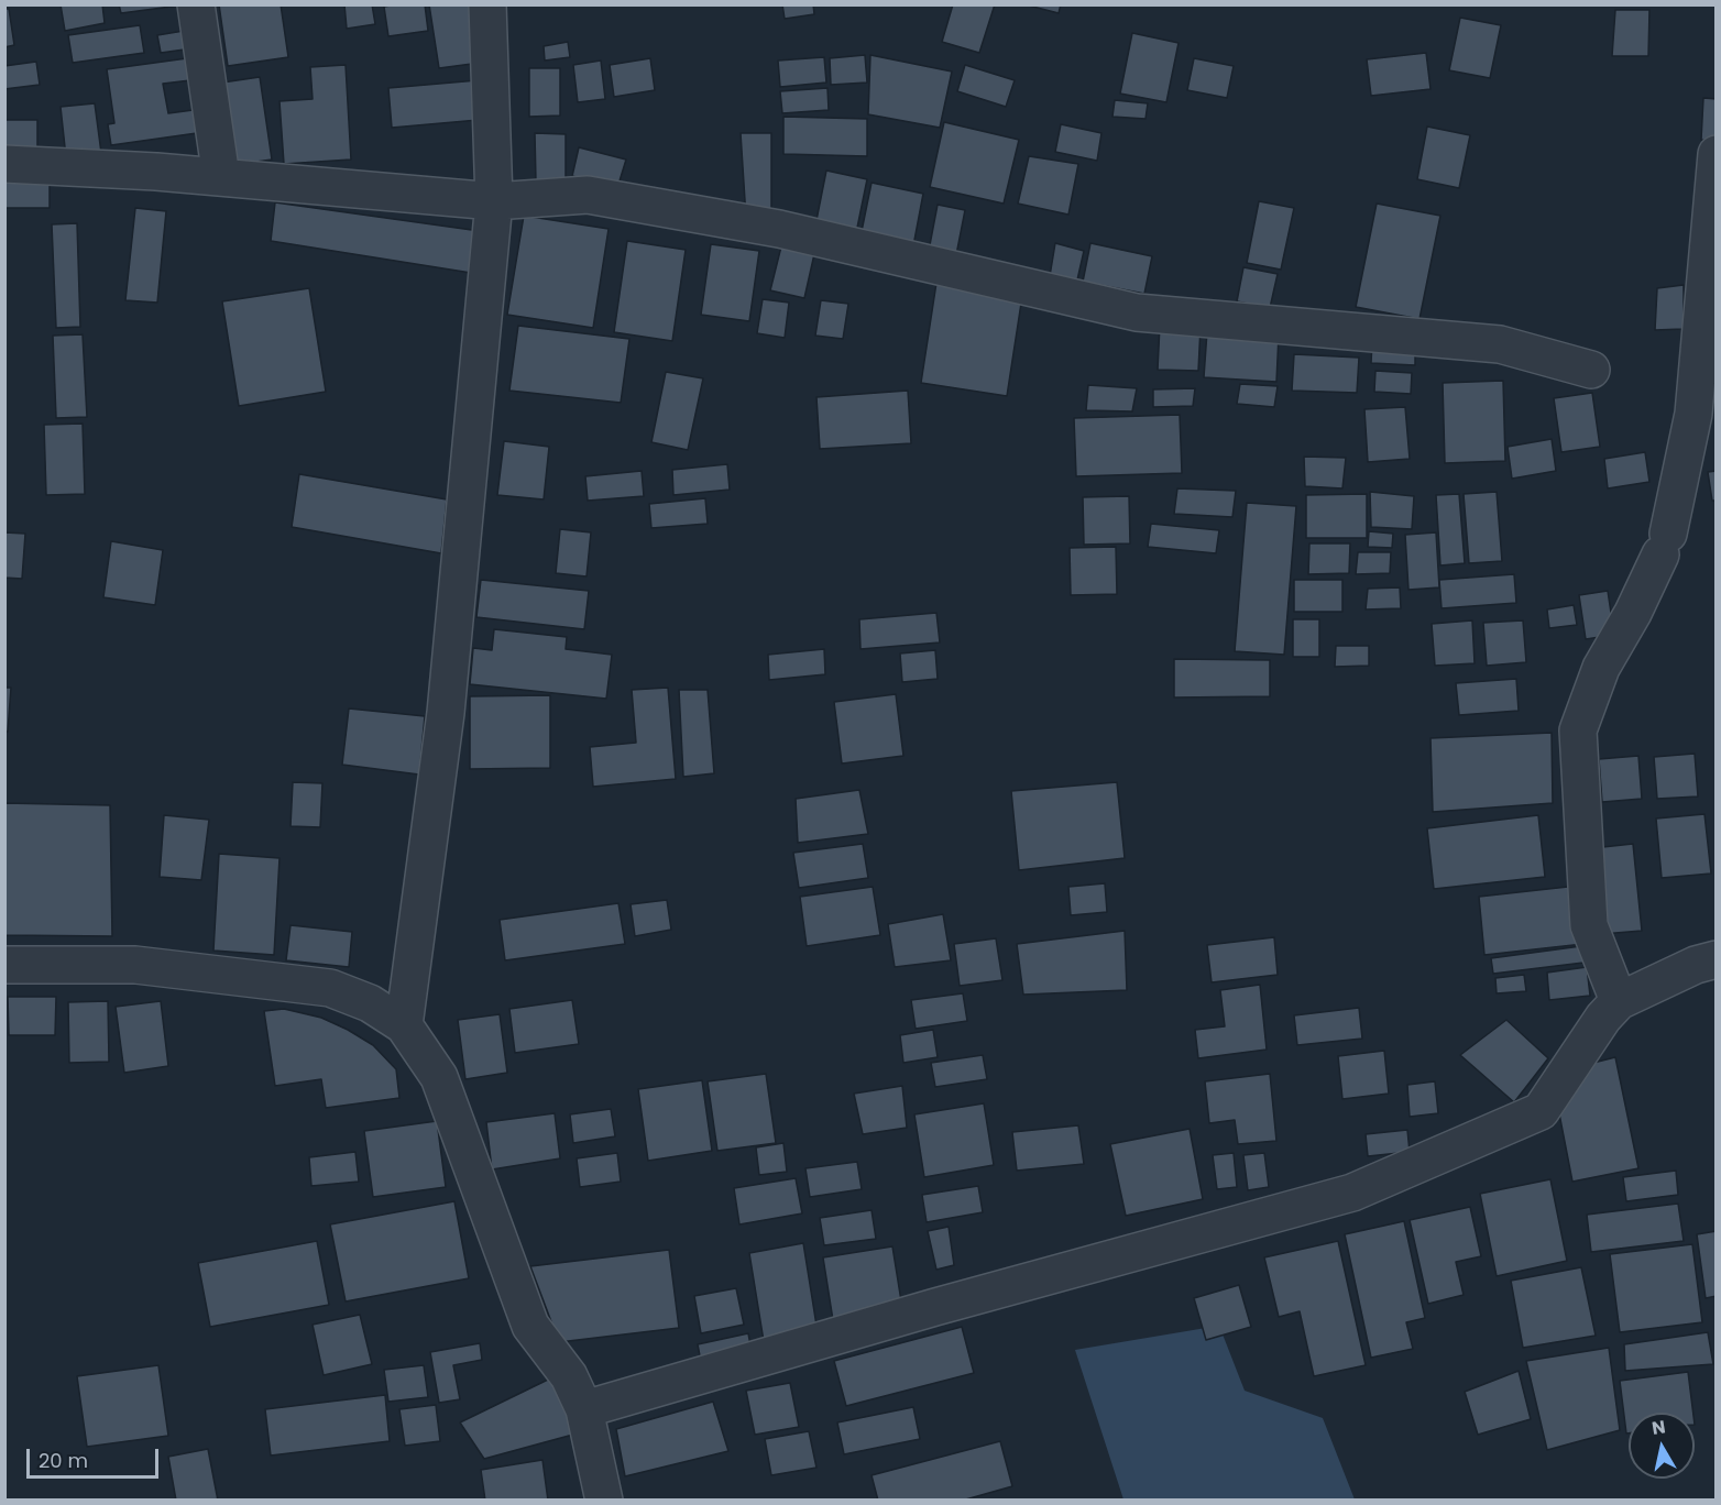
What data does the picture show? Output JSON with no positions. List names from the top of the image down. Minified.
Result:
{"scale_bar":"20 m","north":"top"}
